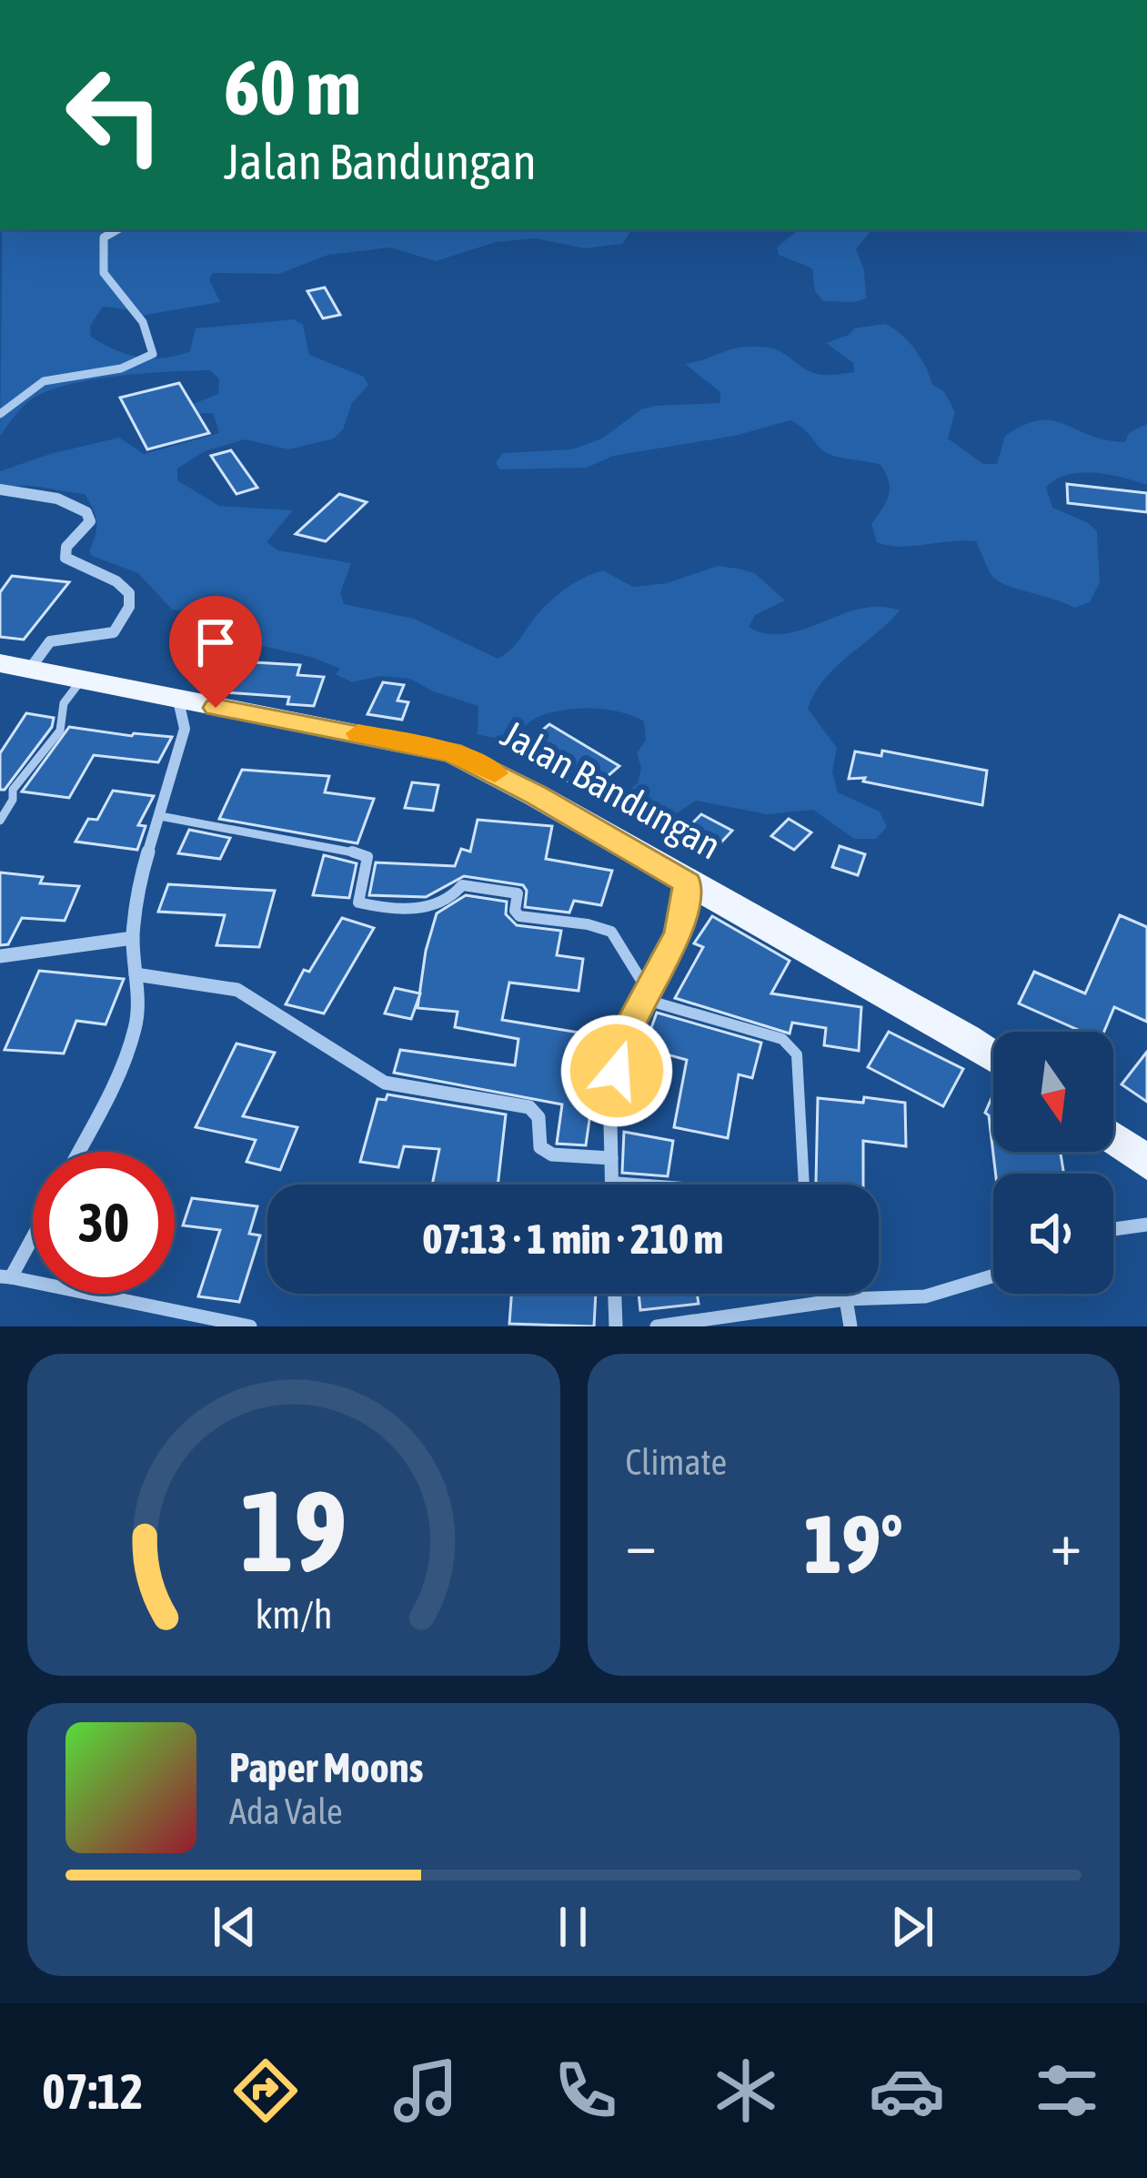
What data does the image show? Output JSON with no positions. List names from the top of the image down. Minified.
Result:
{"streets":{"main road":["Jalan Bandungan"]},"north":"bottom","page":{"turn":["60 m","Jalan Bandungan"],"limit":"30","trip":"07:13 · 1 min · 210 m","tile":"Climate","heat":["−","19°","+"],"song":["Paper Moons","Ada Vale"],"tabs":"07:12","gauge":["19","km/h"]}}
